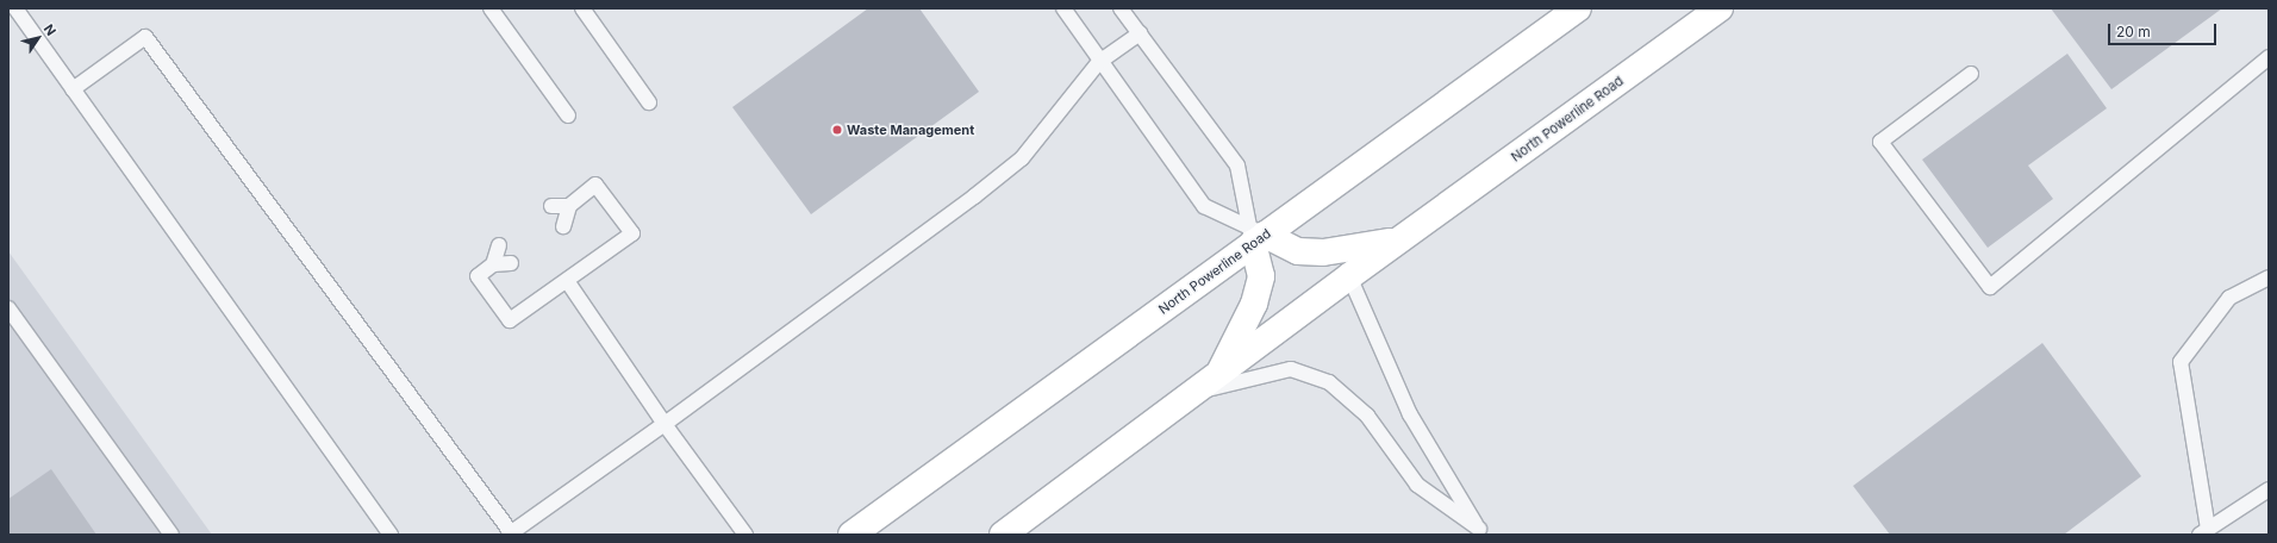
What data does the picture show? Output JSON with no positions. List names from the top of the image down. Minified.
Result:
{"streets":{"main road":["North Powerline Road"]},"places":["Waste Management"],"scale_bar":"20 m","north":"top right"}
